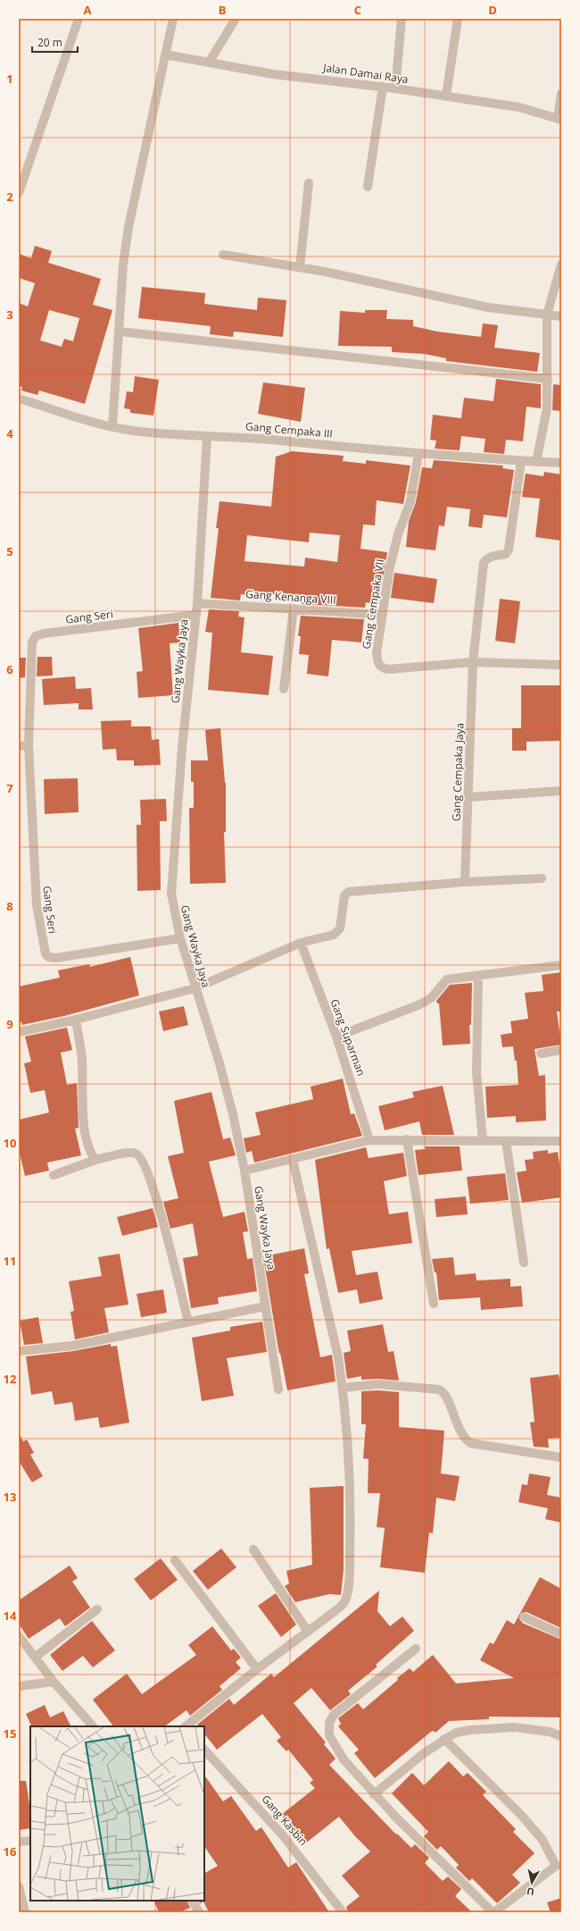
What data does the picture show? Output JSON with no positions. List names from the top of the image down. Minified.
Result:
{"streets":{"street":["Jalan Damai Raya","Gang Cempaka III","Gang Kenanga VIII","Gang Cempaka VII","Gang Seri","Gang Wayka Jaya","Gang Cempaka Jaya","Gang Suparman","Gang Kasbin"]},"crossings":[["Gang Cempaka III","Gang Cempaka VII"],["Gang Cempaka III","Gang Wayka Jaya"],["Gang Cempaka III","Gang Cempaka Jaya"],["Gang Kenanga VIII","Gang Cempaka VII"],["Gang Kenanga VIII","Gang Wayka Jaya"],["Gang Cempaka VII","Gang Cempaka Jaya"],["Gang Seri","Gang Wayka Jaya"]],"scale_bar":"20 m","north":"bottom","grid":{"columns":["A","B","C","D"],"rows":["1","2","3","4","5","6","7","8","9","10","11","12","13","14","15","16"]}}
